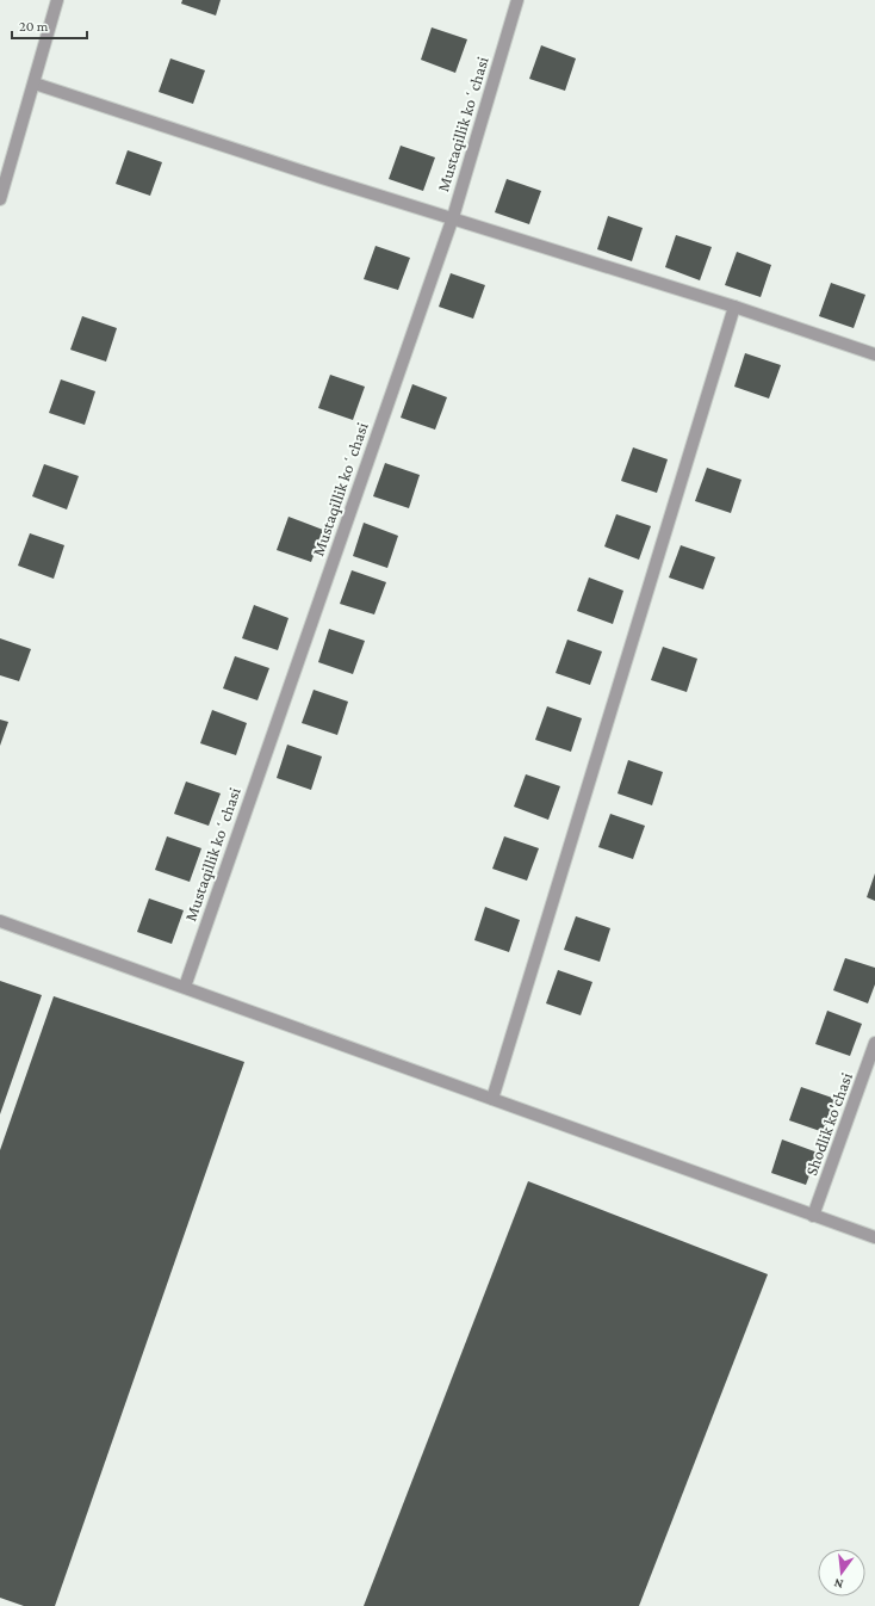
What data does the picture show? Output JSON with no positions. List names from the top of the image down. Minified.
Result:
{"streets":{"street":["Mustaqillik koʻchasi","Shodlik ko'chasi"]},"scale_bar":"20 m","north":"bottom"}
